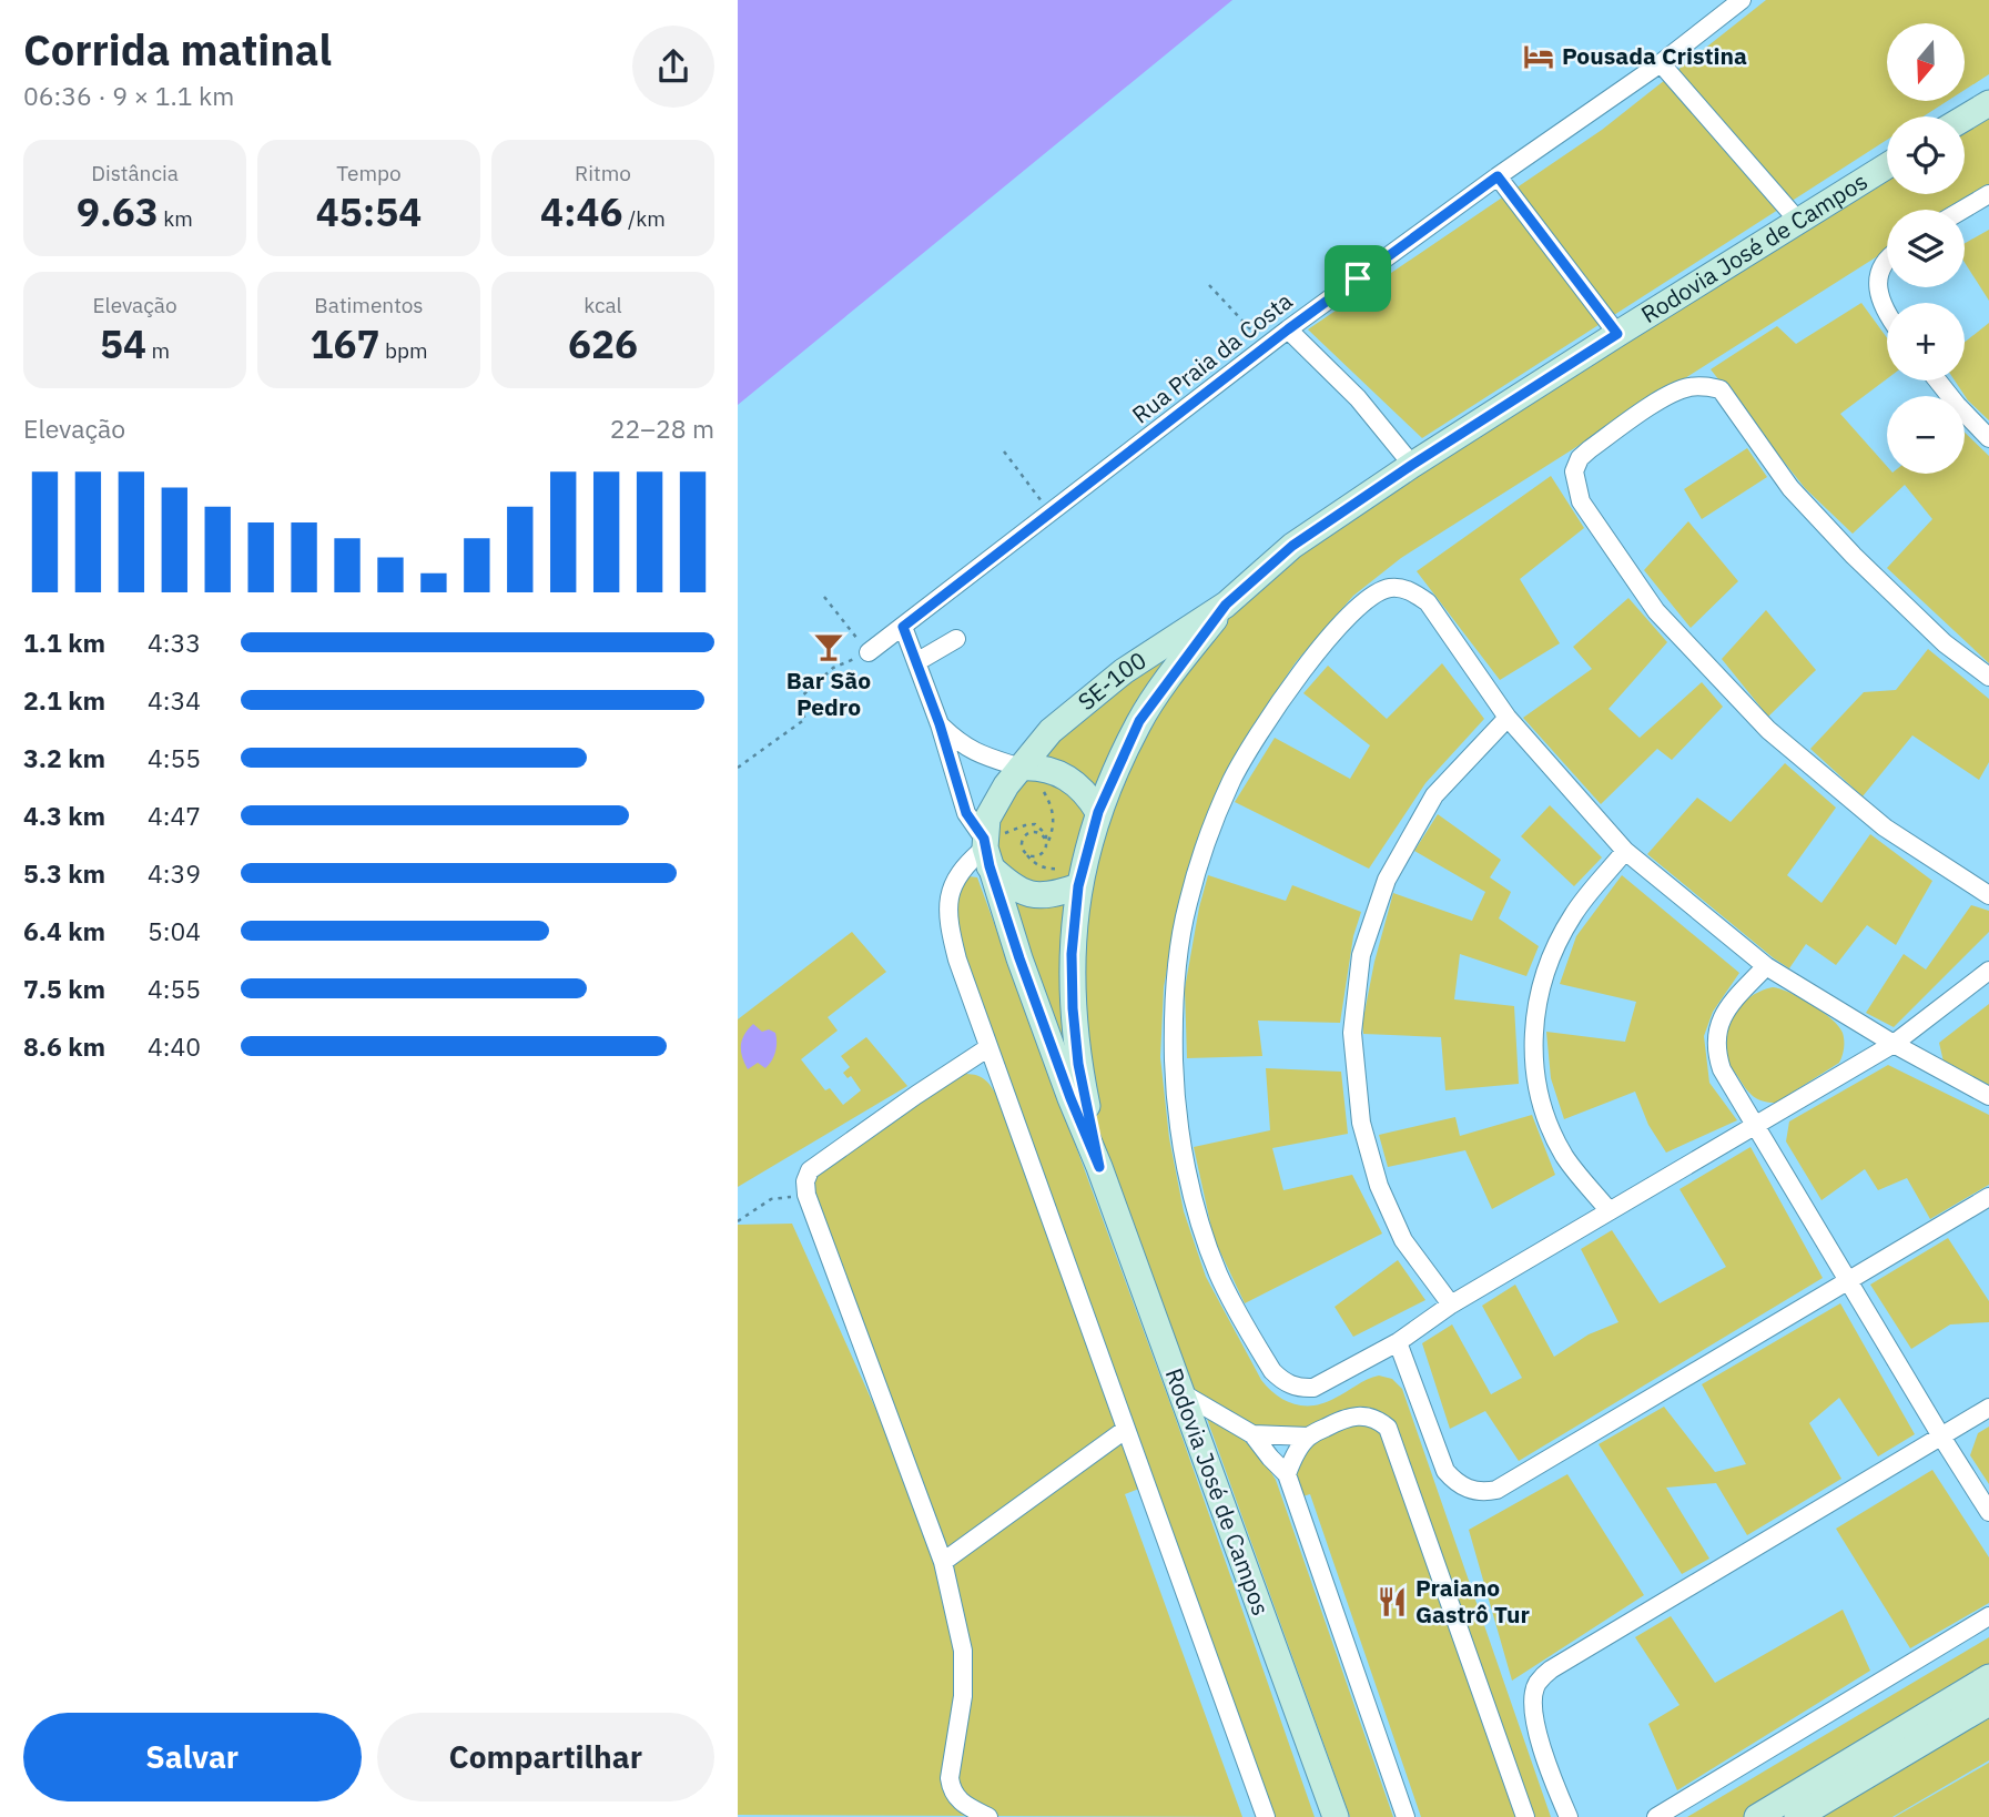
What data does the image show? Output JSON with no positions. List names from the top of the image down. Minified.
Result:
{"streets":{"main road":["Rodovia José de Campos","SE-100"],"street":["Rua Praia da Costa"]},"crossings":[["Rodovia José de Campos","SE-100"]],"places":{"hotel":["Pousada Cristina"],"bar":["Bar São Pedro"],"restaurant":["Praiano Gastrô Tur"]},"north":"bottom","page":{"heading":["Corrida matinal","06:36 · 9 × 1.1 km"],"map_buttons":["+","−"],"stats":[["Distância","9.63 km"],["Tempo","45:54"],["Ritmo","4:46 /km"],["Elevação","54 m"],["Batimentos","167 bpm"],["kcal","626"]],"chart":["Elevação","22–28 m"],"list":[{"name":"1.1 km","note":"4:33"},{"name":"2.1 km","note":"4:34"},{"name":"3.2 km","note":"4:55"},{"name":"4.3 km","note":"4:47"},{"name":"5.3 km","note":"4:39"},{"name":"6.4 km","note":"5:04"},{"name":"7.5 km","note":"4:55"},{"name":"8.6 km","note":"4:40"}],"buttons":["Salvar","Compartilhar"]}}
